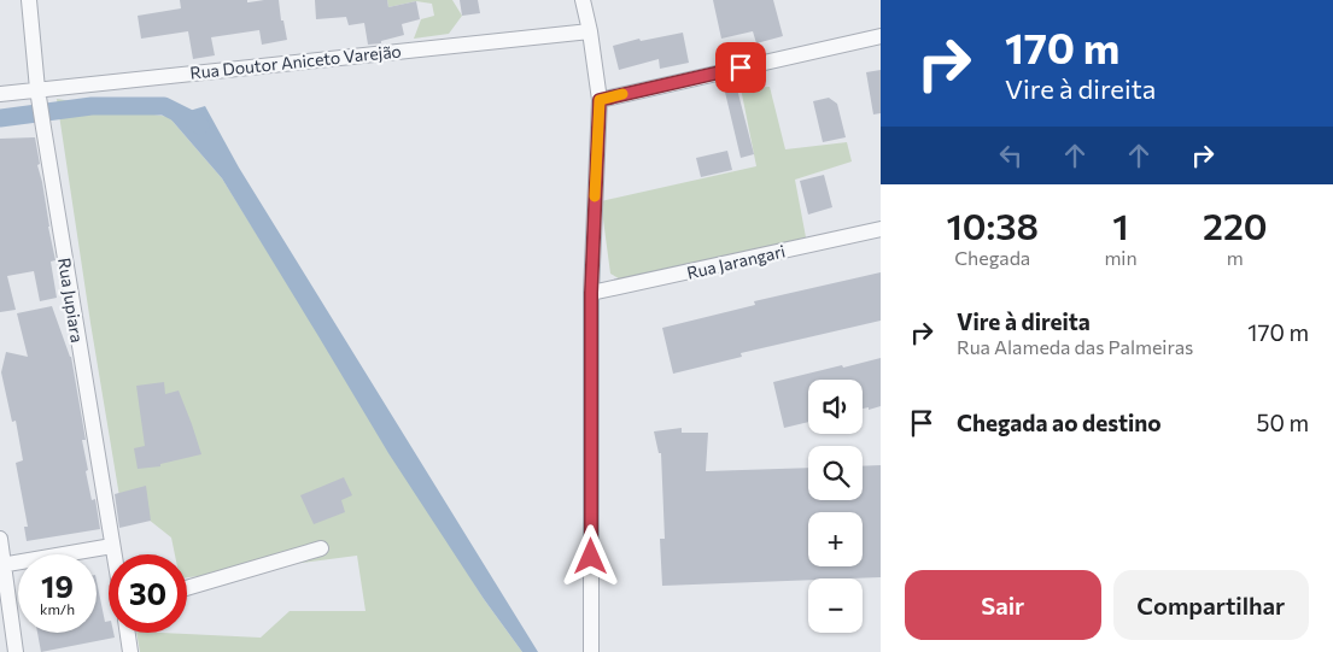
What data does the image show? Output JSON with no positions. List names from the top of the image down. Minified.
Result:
{"streets":{"street":["Rua Doutor Aniceto Varejão","Rua Jarangari","Rua Jupiara"]},"crossings":[["Rua Doutor Aniceto Varejão","Rua Jupiara"]],"page":{"turn":["170 m","Vire à direita"],"eta":["10:38","Chegada","1","min","220","m"],"list":[{"name":"Vire à direita","note":"Rua Alameda das Palmeiras","value":"170 m"},{"name":"Chegada ao destino","value":"50 m"}],"map_buttons":["+","−"],"speed":"19 km/h","limit":"30","buttons":["Sair","Compartilhar"]}}
